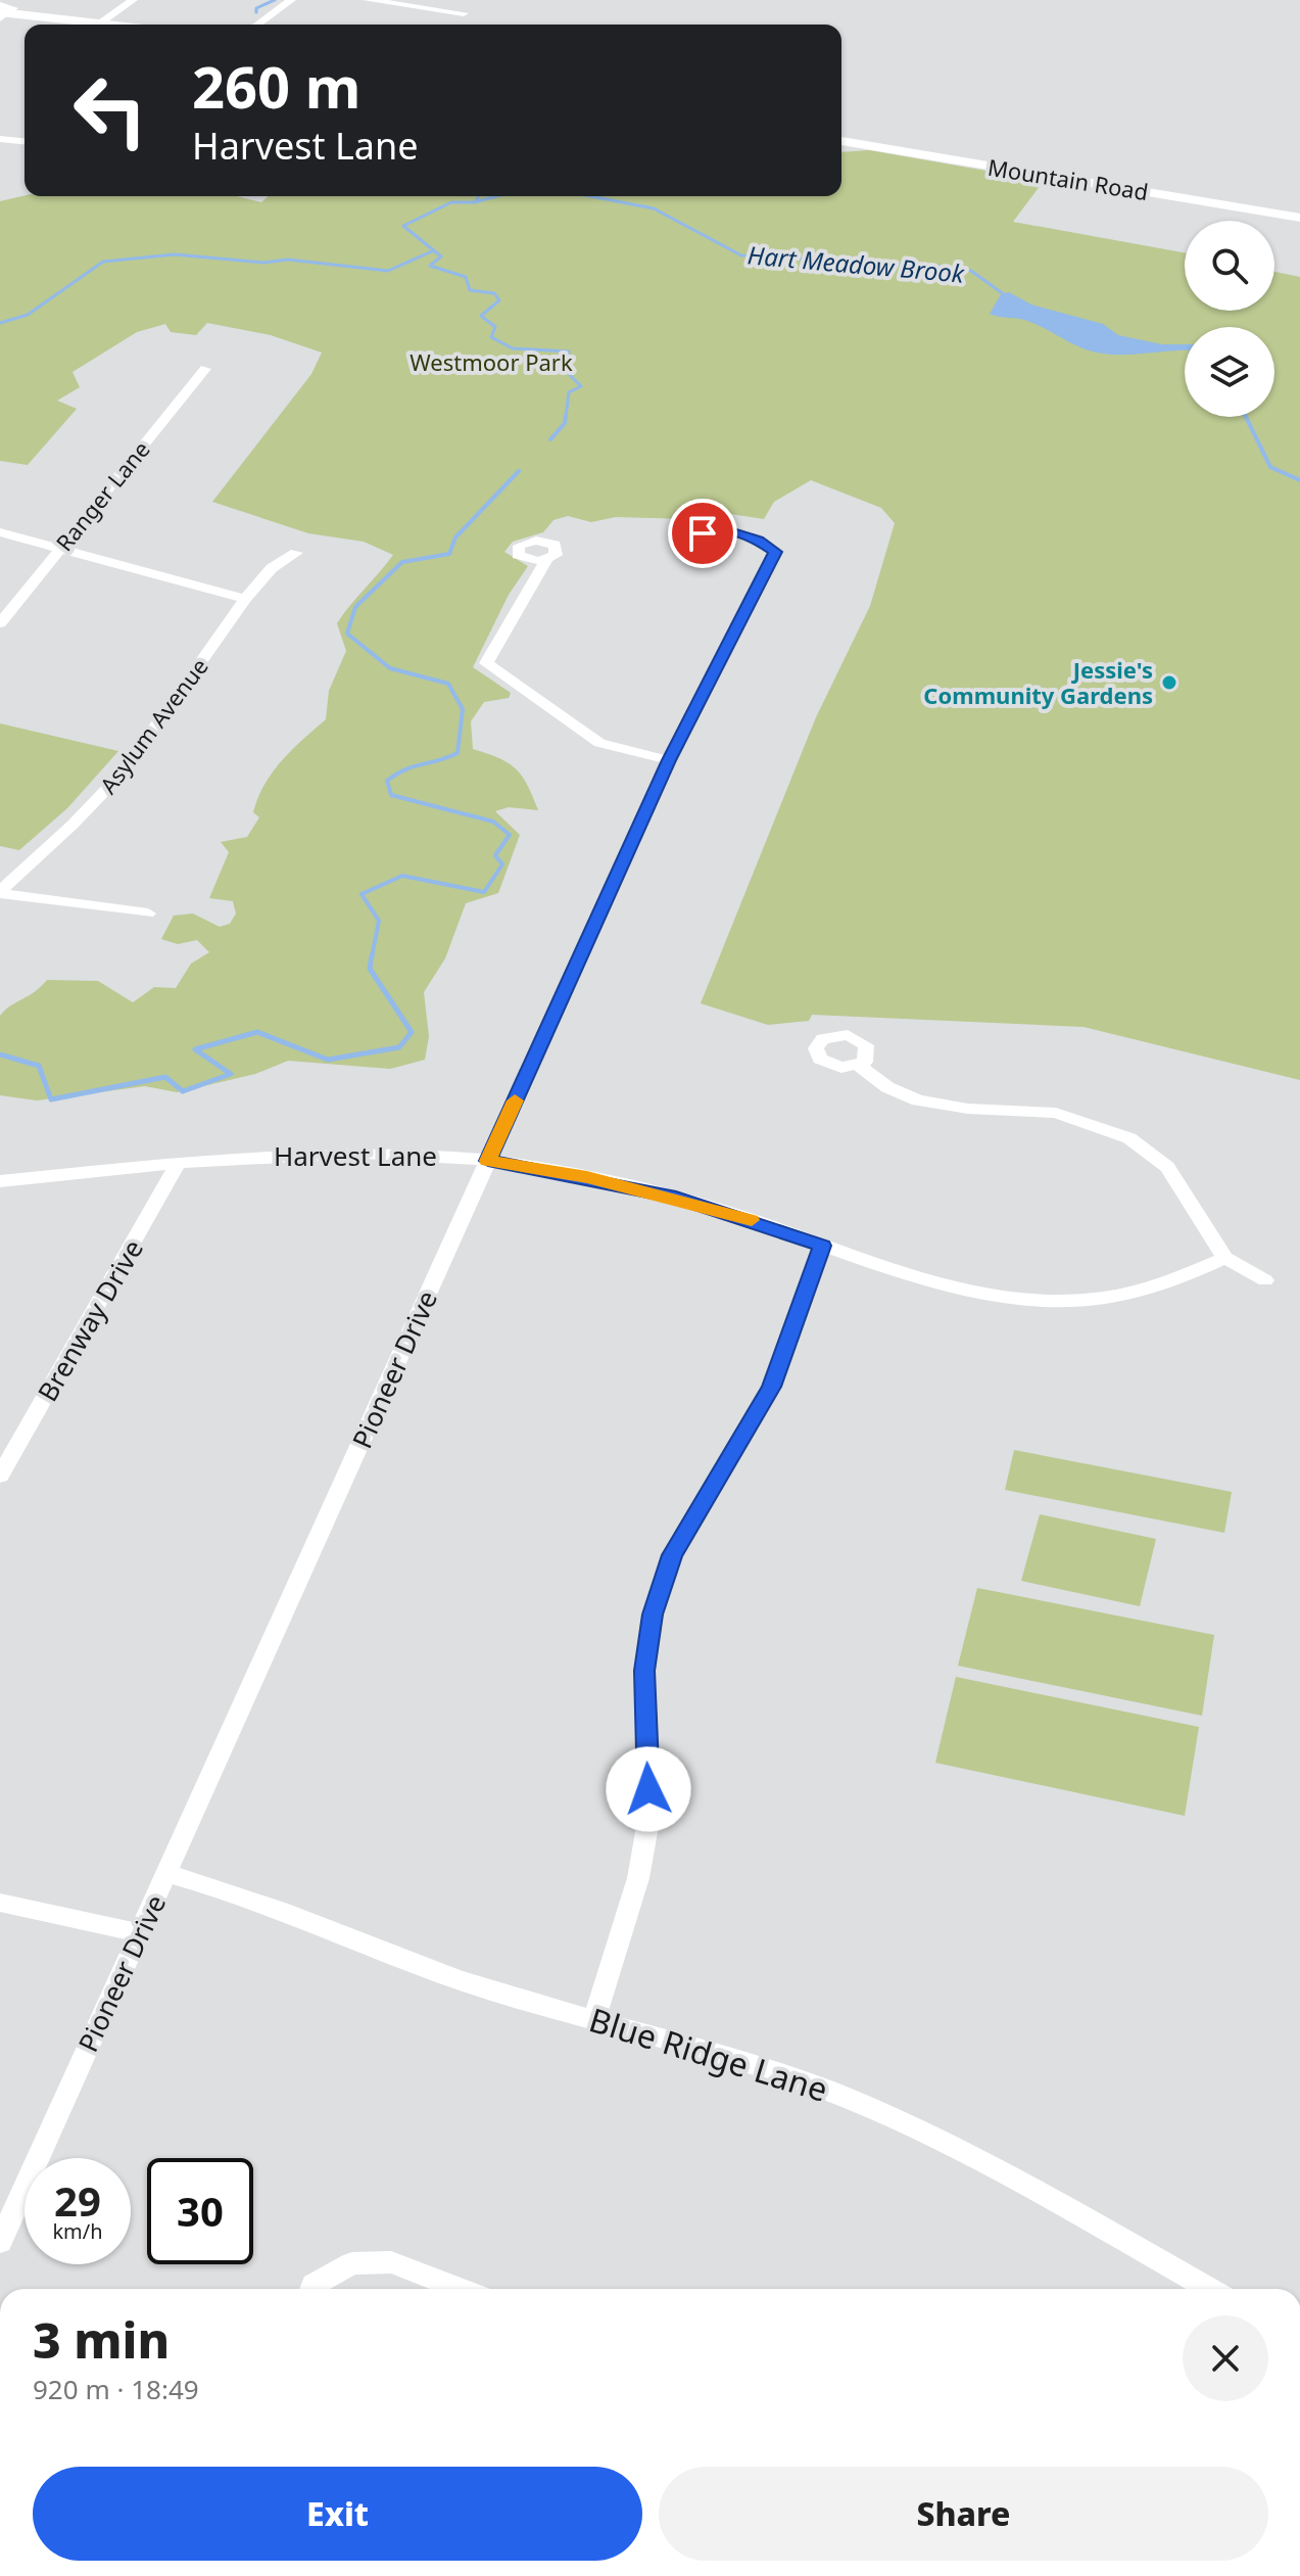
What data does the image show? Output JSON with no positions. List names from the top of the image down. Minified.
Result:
{"streets":{"main road":["Mountain Road"],"street":["Ranger Lane","Asylum Avenue","Harvest Lane","Brenway Drive","Pioneer Drive","Blue Ridge Lane"]},"crossings":[["Harvest Lane","Brenway Drive"],["Harvest Lane","Pioneer Drive"],["Pioneer Drive","Blue Ridge Lane"]],"water":["Hart Meadow Brook"],"parks":["Westmoor Park"],"places":["Jessie's Community Gardens"],"page":{"turn":["260 m","Harvest Lane"],"speed":"29 km/h","limit":"30","heading":["3 min","920 m · 18:49"],"buttons":["Exit","Share"]}}
